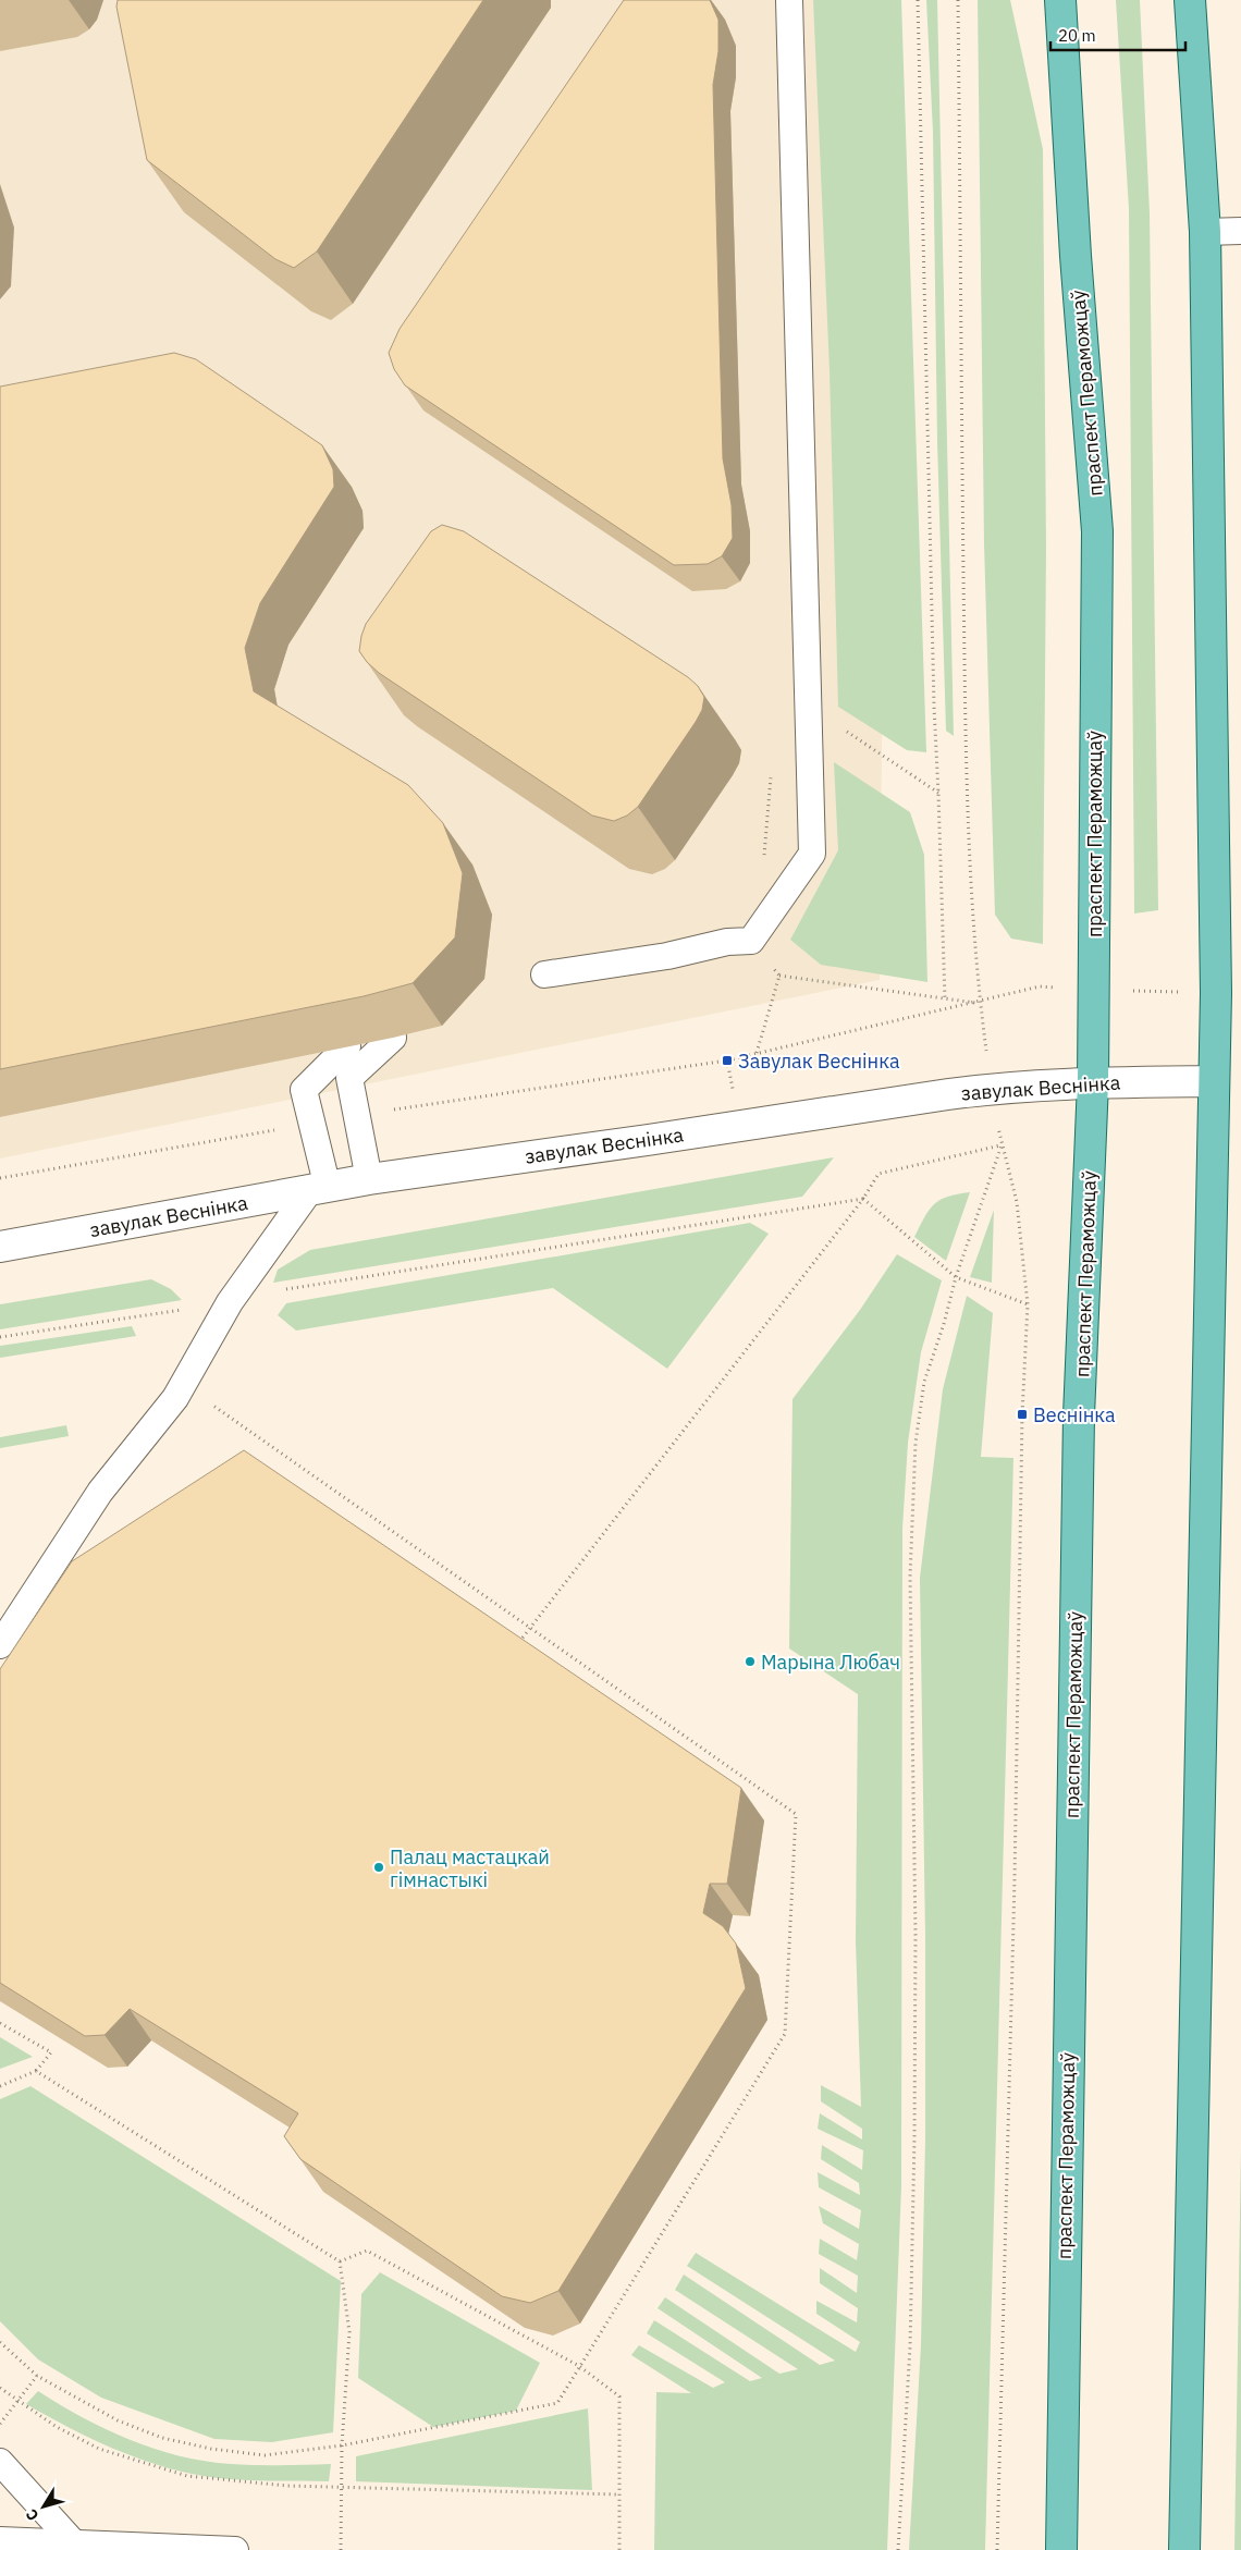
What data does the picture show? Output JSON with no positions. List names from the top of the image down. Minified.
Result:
{"streets":{"main road":["праспект Пераможцаў"],"street":["завулак Веснінка"]},"crossings":[["праспект Пераможцаў","завулак Веснінка"]],"places":{"transit":["Завулак Веснінка","Веснінка"],"other":["Марына Любач","Палац мастацкай гімнастыкі"]},"scale_bar":"20 m","north":"bottom left"}
